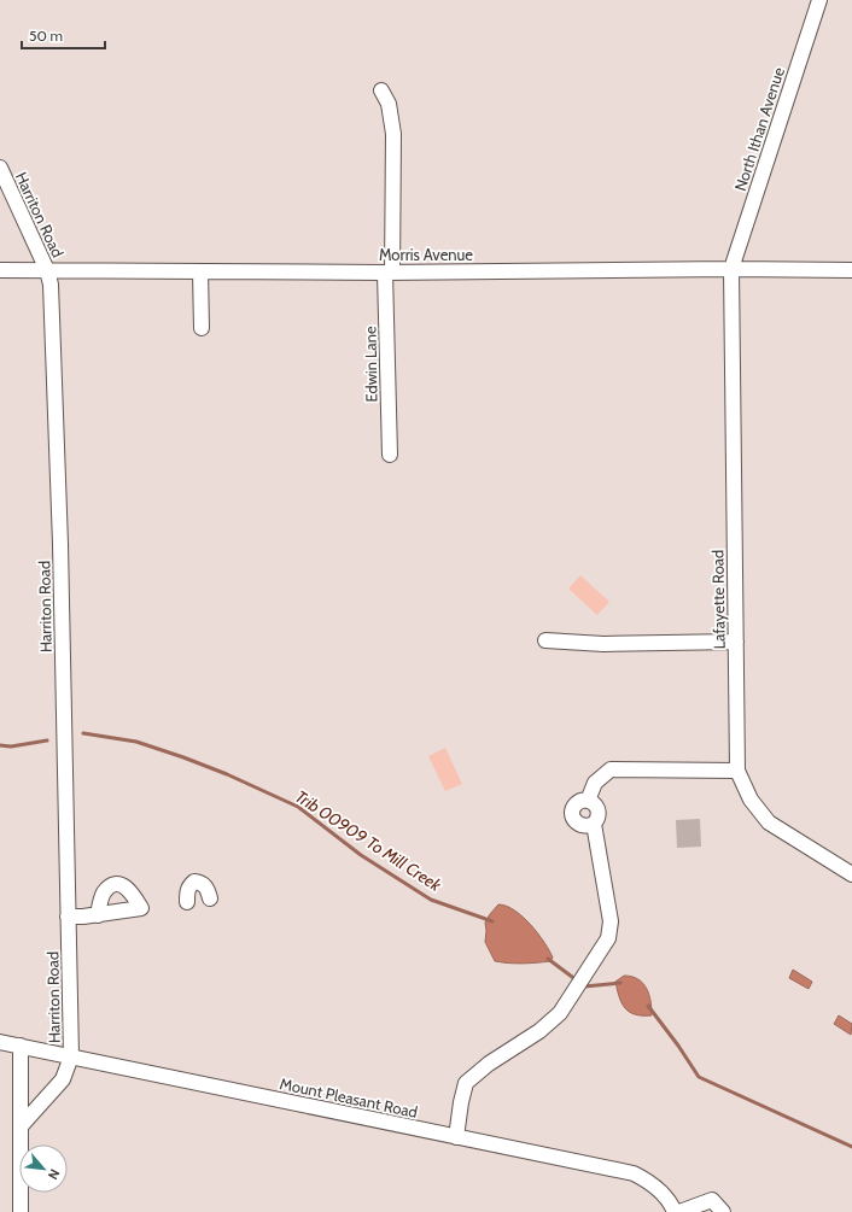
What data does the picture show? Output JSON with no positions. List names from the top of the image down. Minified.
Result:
{"streets":{"street":["North Ithan Avenue","Harriton Road","Morris Avenue","Edwin Lane","Lafayette Road","Mount Pleasant Road"]},"crossings":[["North Ithan Avenue","Morris Avenue"],["North Ithan Avenue","Lafayette Road"],["Harriton Road","Morris Avenue"],["Harriton Road","Mount Pleasant Road"],["Morris Avenue","Edwin Lane"],["Morris Avenue","Lafayette Road"]],"water":["Trib 00909 To Mill Creek"],"scale_bar":"50 m","north":"bottom right"}
